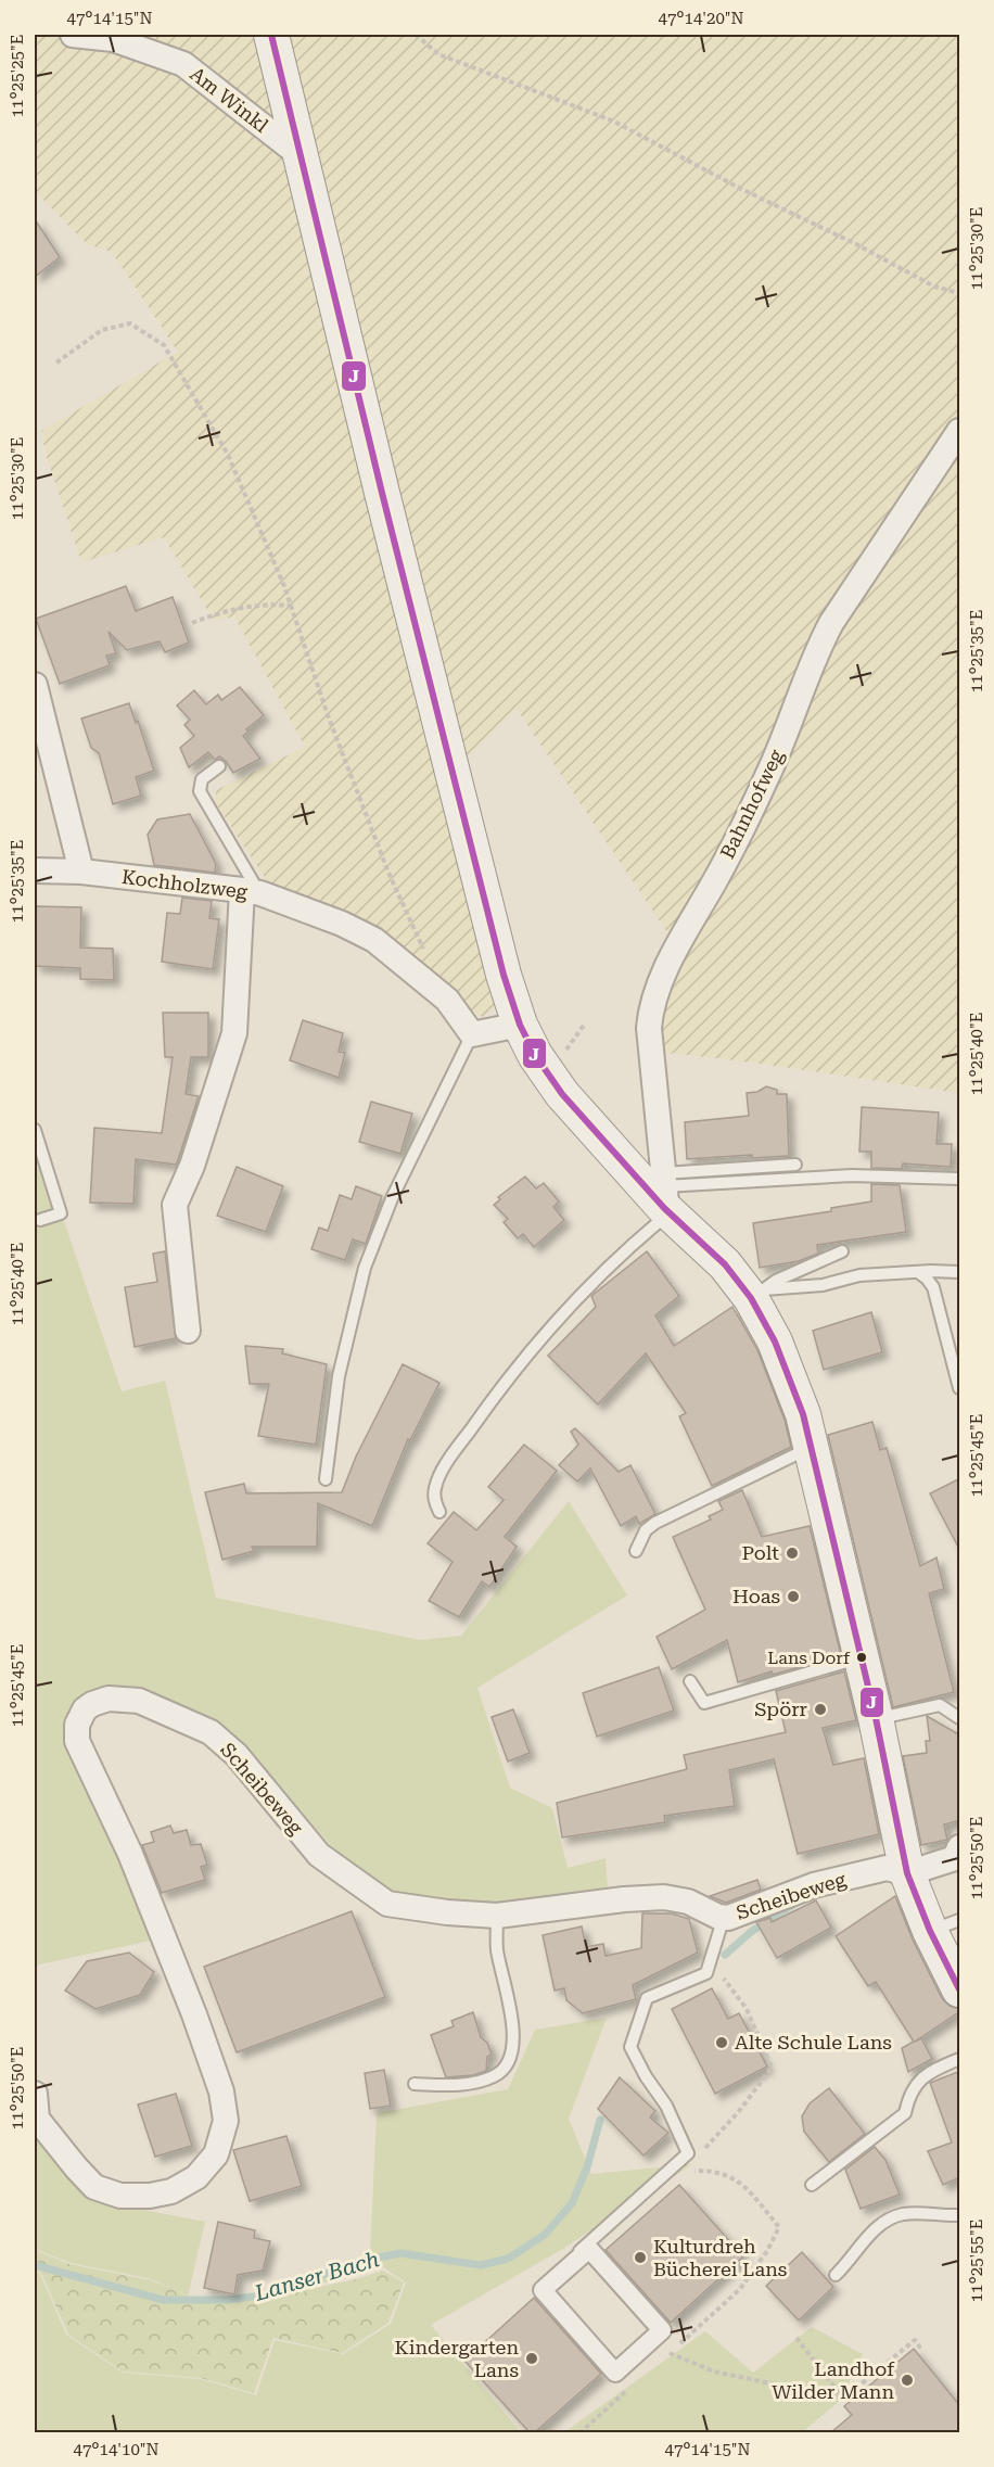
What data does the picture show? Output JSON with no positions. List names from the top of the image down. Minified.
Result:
{"streets":{"street":["Am Winkl","Bahnhofweg","Kochholzweg","Scheibeweg"]},"water":["Lanser Bach"],"places":["Polt","Hoas","Lans Dorf","Spörr","Alte Schule Lans","Kulturdreh Bücherei Lans","Kindergarten Lans","Landhof Wilder Mann"],"lines":["transit line J"],"coordinates":["47°14'15\"N","47°14'20\"N","11°25'25\"E","11°25'30\"E","11°25'35\"E","11°25'40\"E","11°25'45\"E","11°25'50\"E","11°25'55\"E","47°14'10\"N"]}
